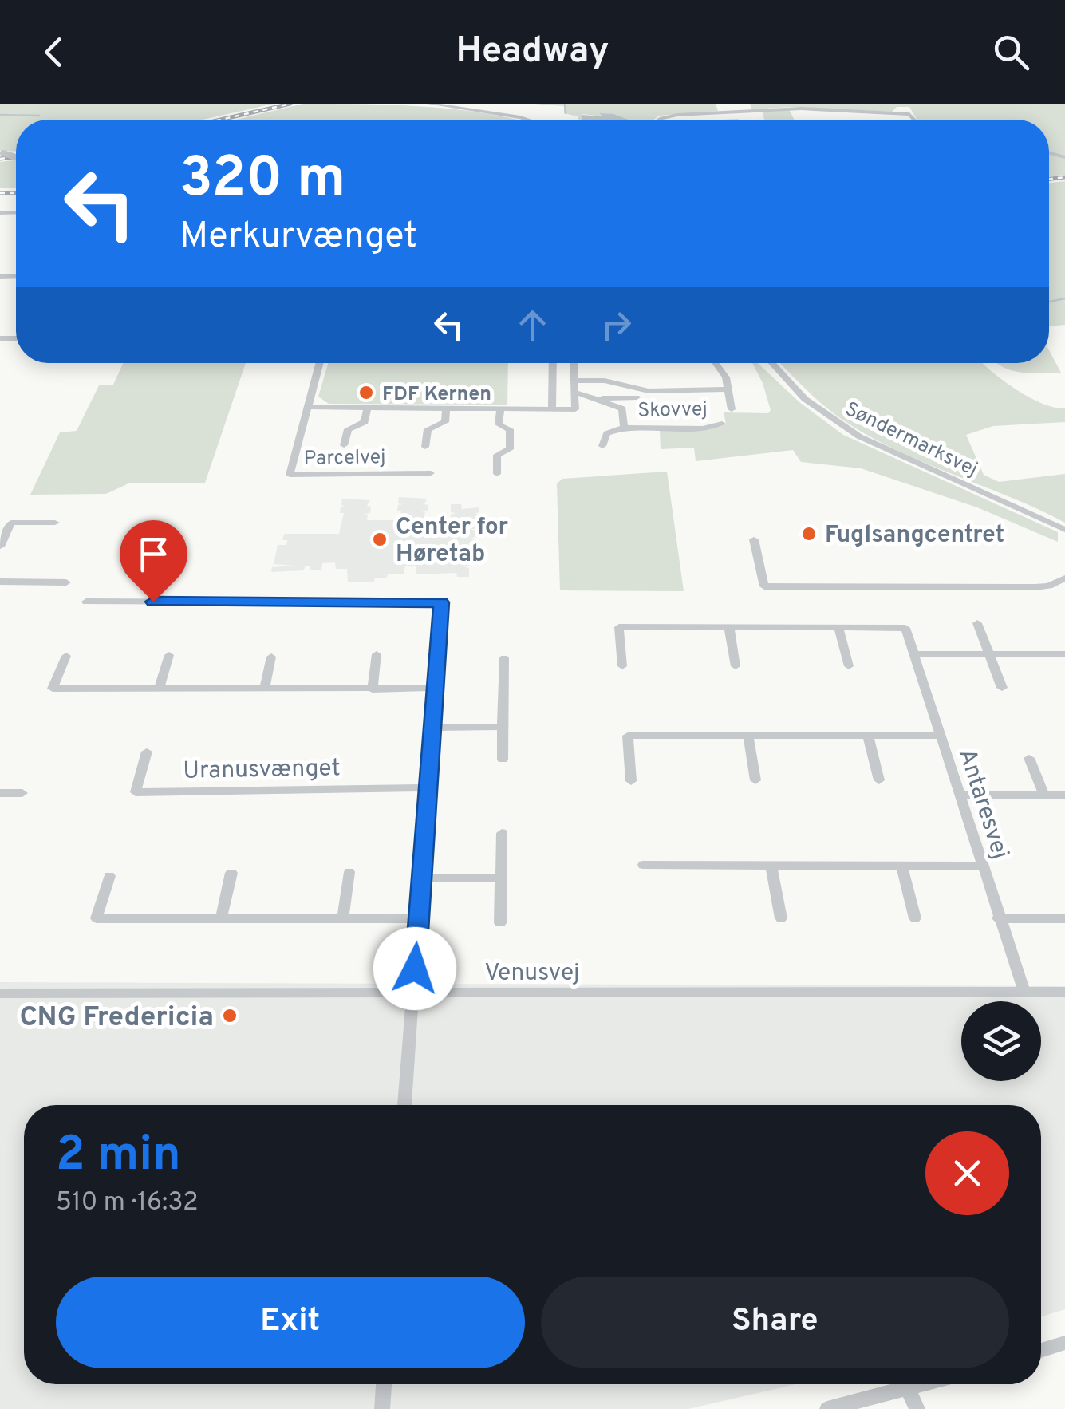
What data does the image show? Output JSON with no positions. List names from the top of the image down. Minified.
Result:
{"streets":{"street":["Skovvej","Søndermarksvej","Parcelvej","Uranusvænget","Antaresvej","Venusvej"]},"crossings":[["Antaresvej","Venusvej"]],"places":["FDF Kernen","Fuglsangcentret","Center for Høretab","CNG Fredericia"],"page":{"header":"Headway","turn":["320 m","Merkurvænget"],"heading":["2 min","510 m · 16:32"],"buttons":["Exit","Share"]}}
